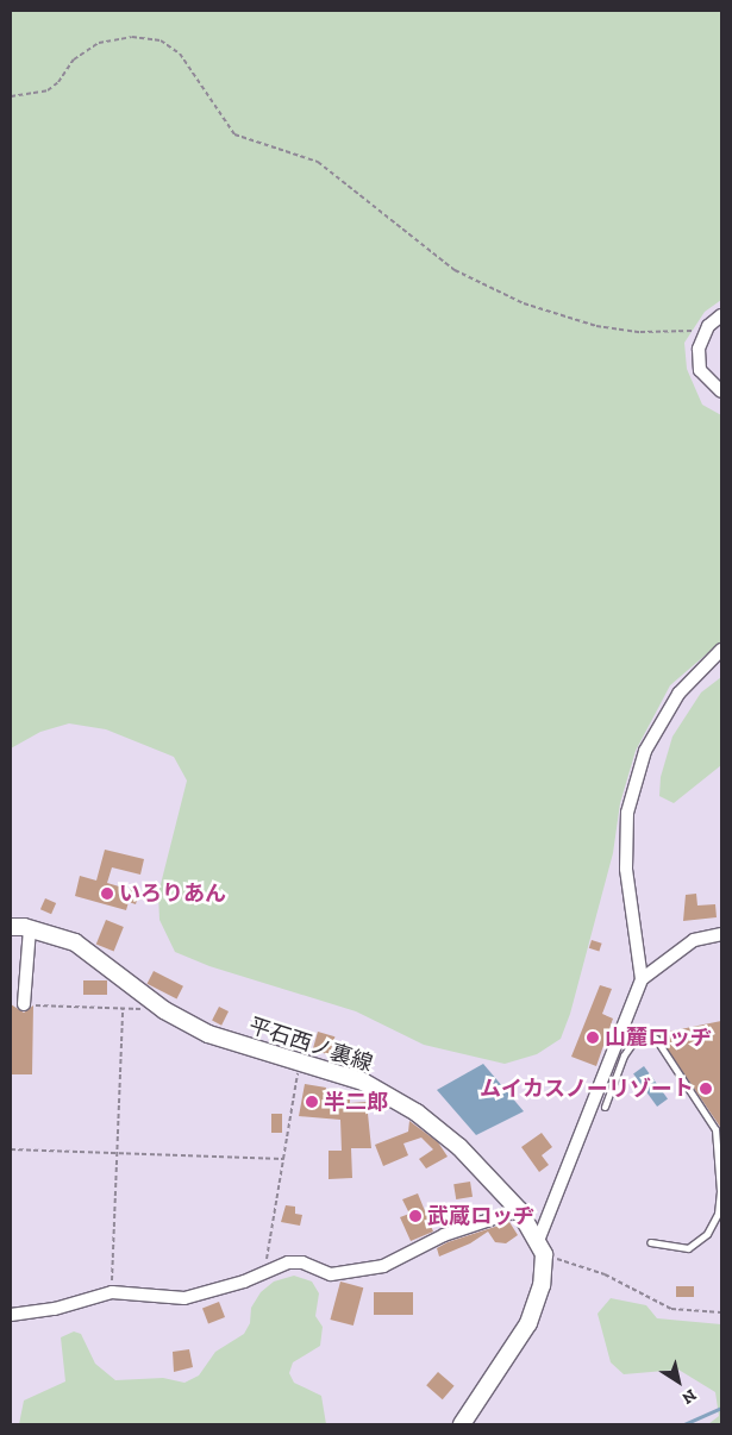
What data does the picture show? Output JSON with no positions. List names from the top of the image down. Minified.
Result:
{"streets":{"main road":["平石西ノ裏線"]},"places":["いろりあん","山麓ロッヂ","ムイカスノーリゾート","半二郎","武蔵ロッヂ"],"north":"bottom right"}
